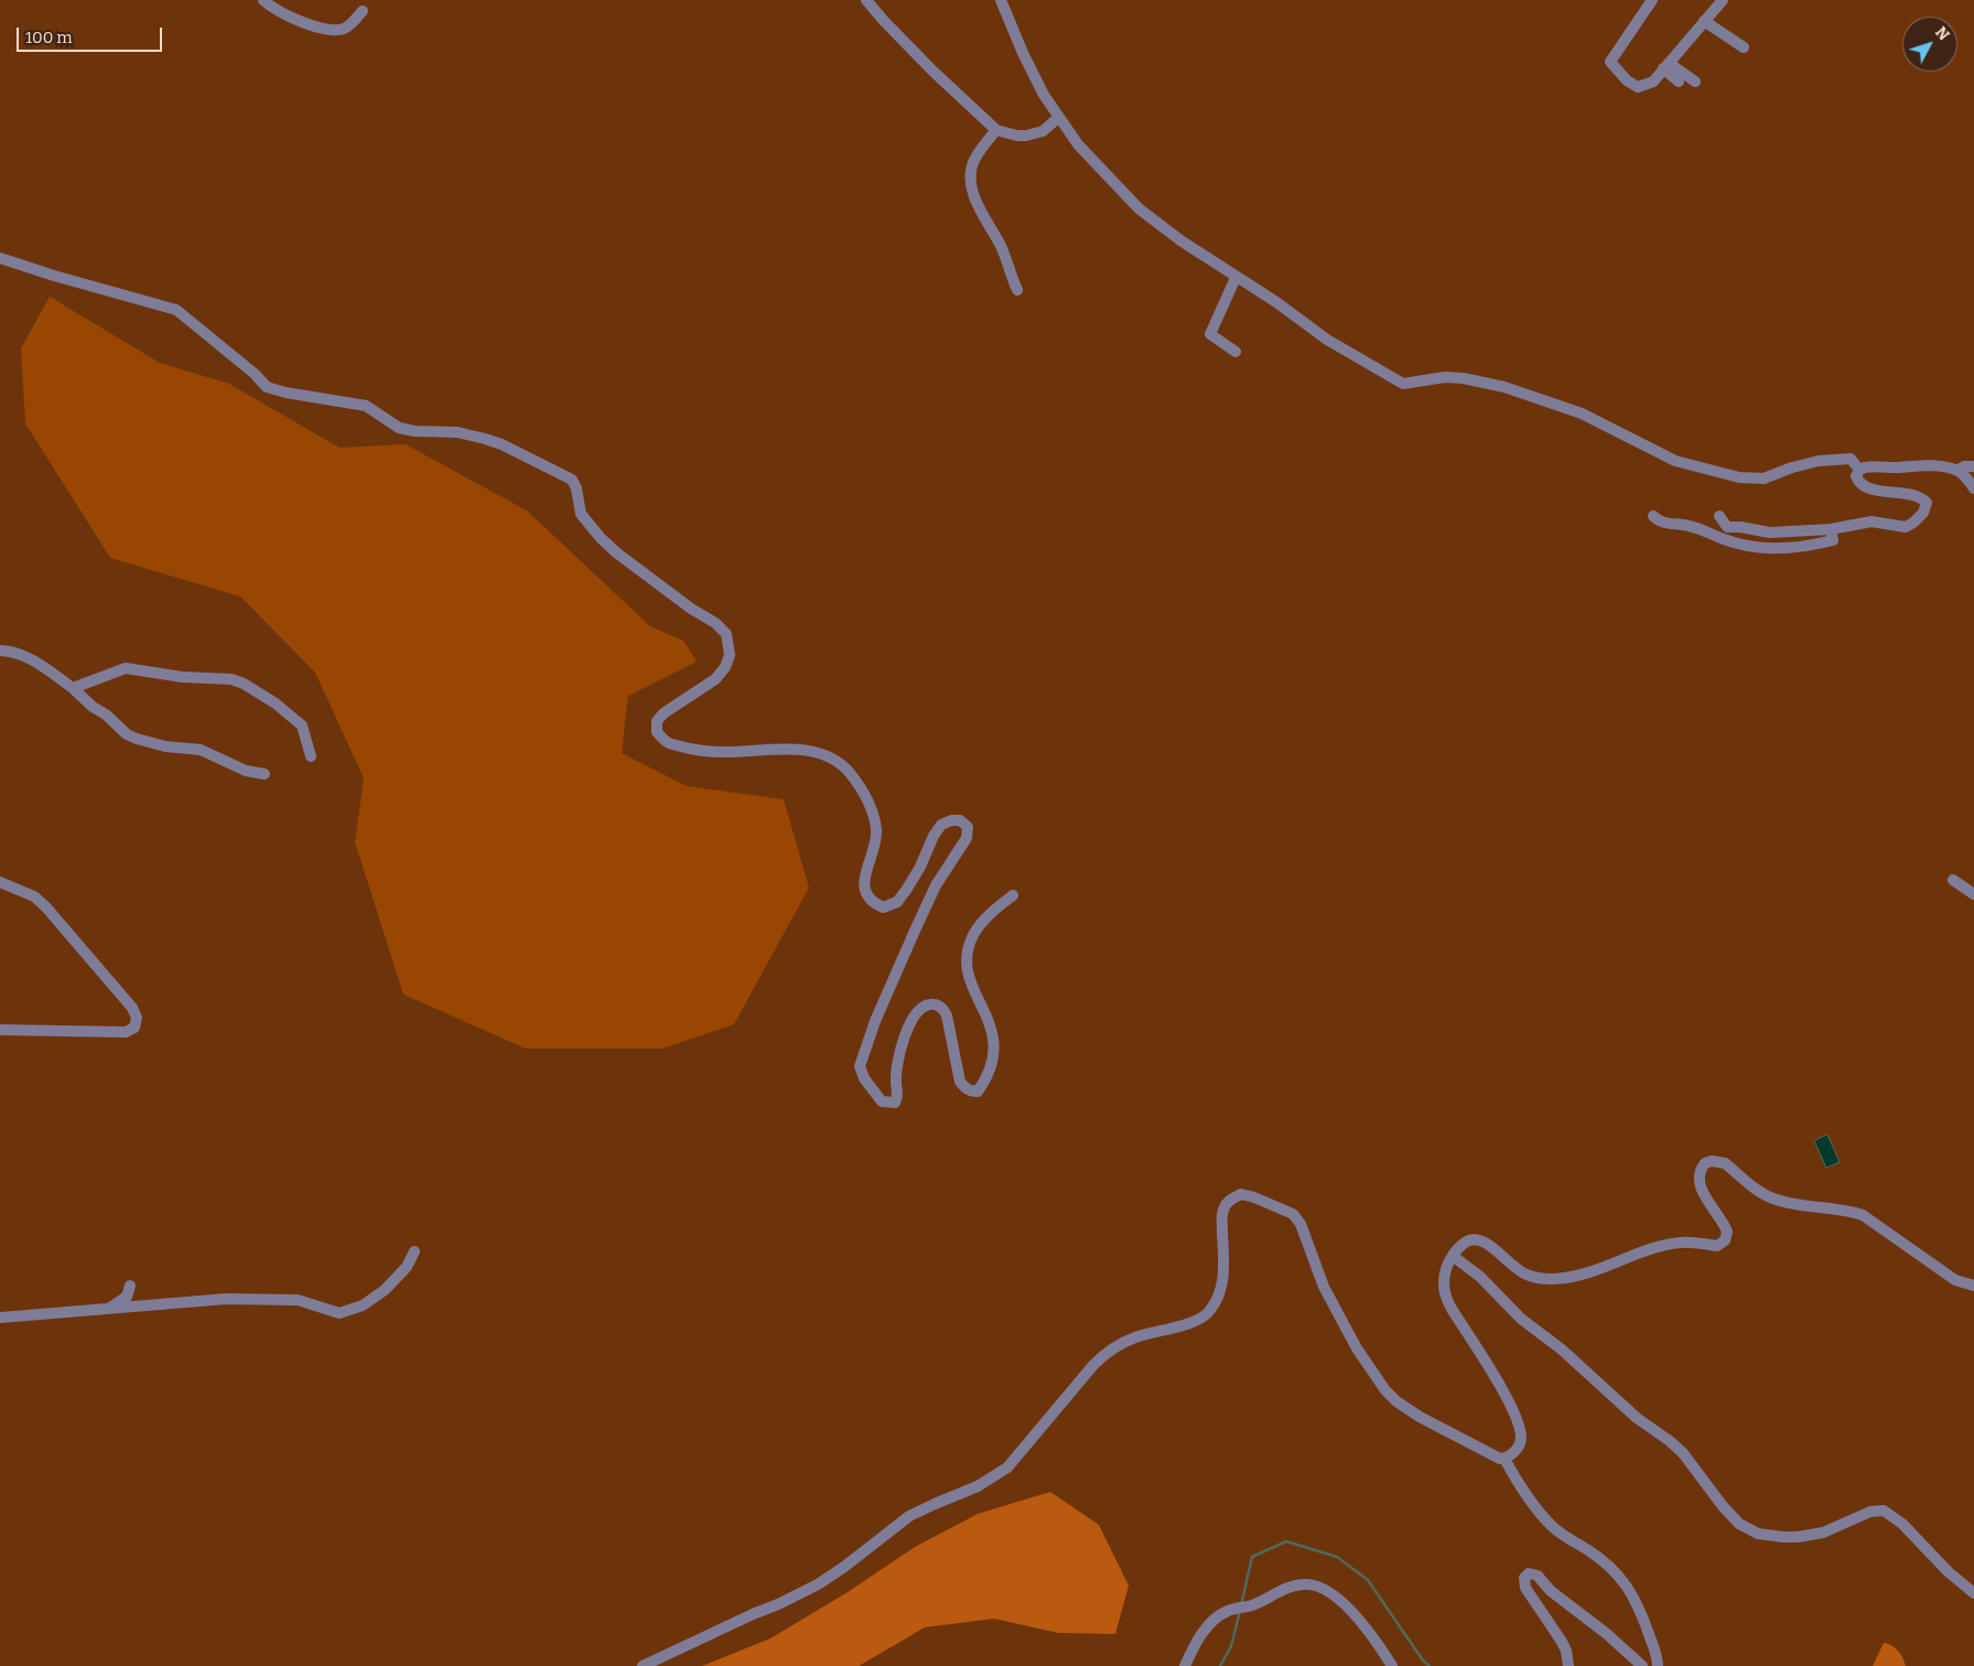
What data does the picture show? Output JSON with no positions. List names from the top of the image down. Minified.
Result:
{"scale_bar":"100 m","north":"top right"}
